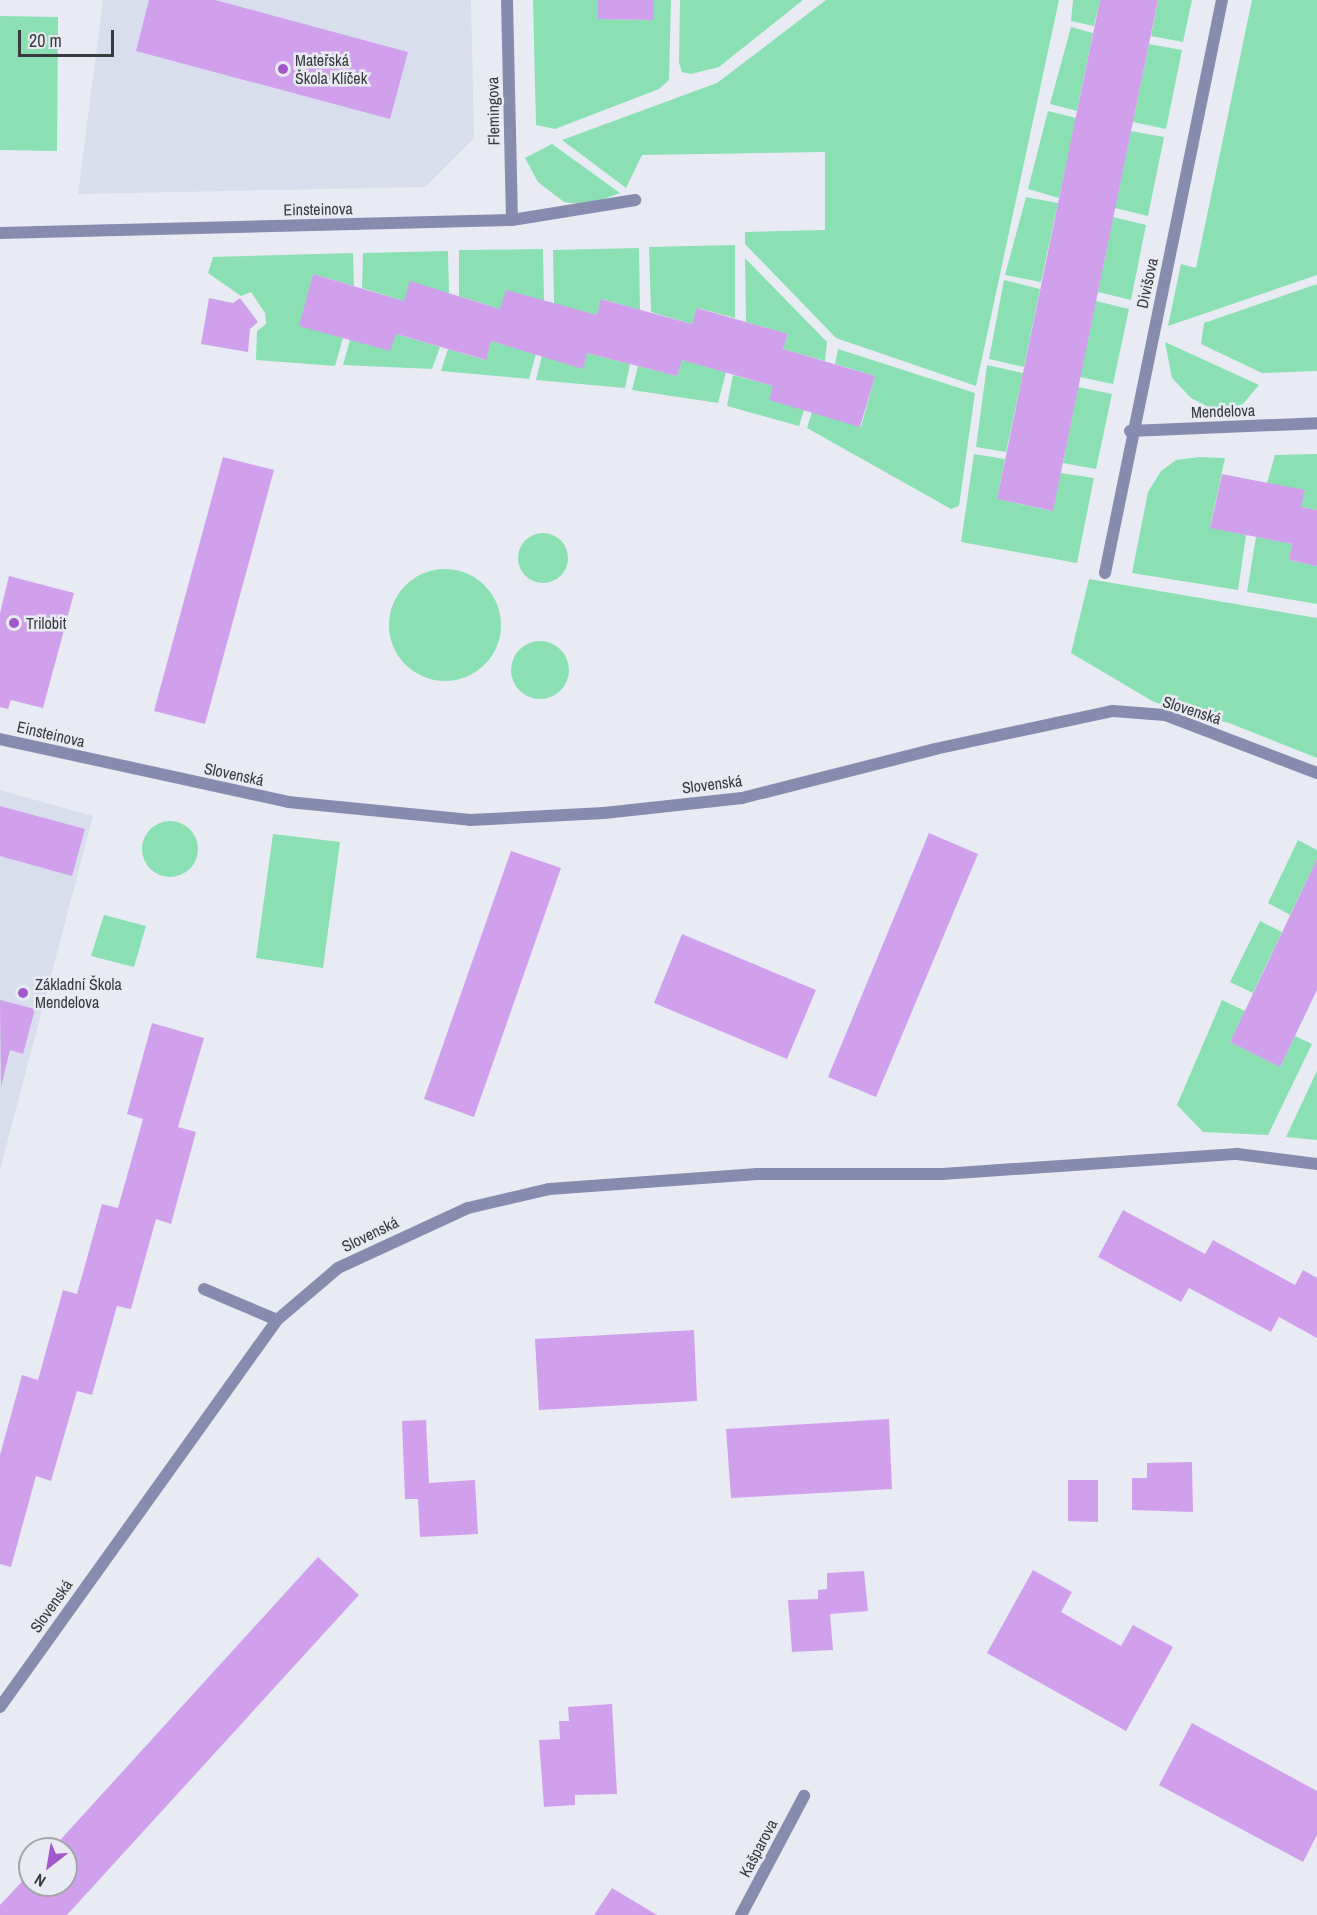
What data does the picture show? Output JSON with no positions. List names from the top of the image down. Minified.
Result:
{"streets":{"street":["Flemingova","Einsteinova","Divišova","Mendelova","Slovenská","Kašparova"]},"crossings":[["Flemingova","Einsteinova"],["Einsteinova","Slovenská"],["Divišova","Mendelova"]],"places":["Mateřská Škola Klíček","Trilobit","Základní Škola Mendelova"],"scale_bar":"20 m","north":"bottom left"}
